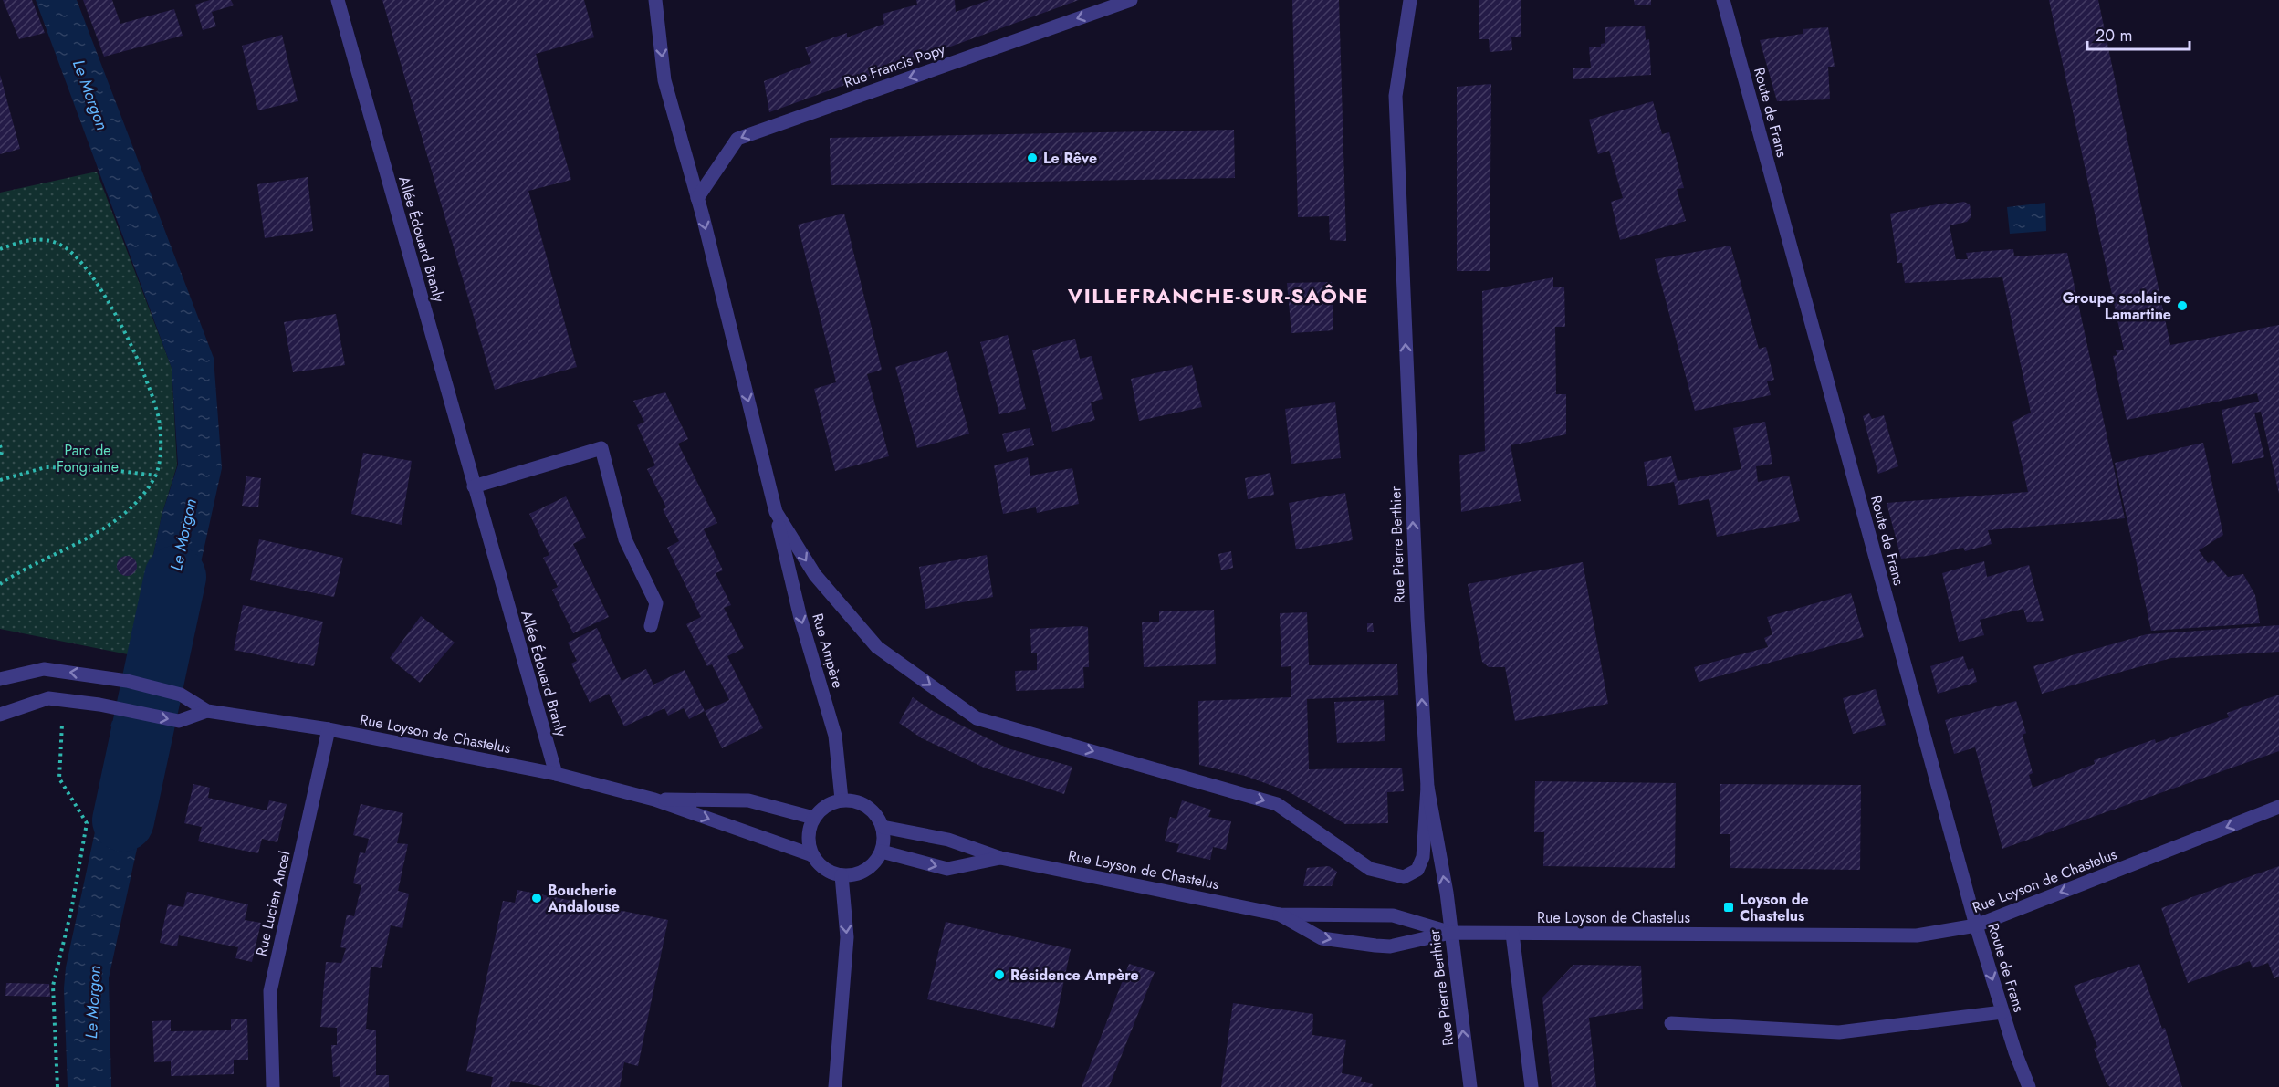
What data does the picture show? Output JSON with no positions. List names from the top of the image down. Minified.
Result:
{"streets":{"street":["Rue Francis Popy","Route de Frans","Allée Édouard Branly","Rue Pierre Berthier","Rue Ampère","Rue Loyson de Chastelus","Rue Lucien Ancel"]},"crossings":[["Rue Francis Popy","Rue Ampère"],["Route de Frans","Rue Loyson de Chastelus"],["Allée Édouard Branly","Rue Loyson de Chastelus"],["Rue Pierre Berthier","Rue Loyson de Chastelus"],["Rue Ampère","Rue Loyson de Chastelus"],["Rue Loyson de Chastelus","Rue Lucien Ancel"]],"one_way":["Rue Francis Popy","Rue Pierre Berthier","Rue Ampère"],"districts":["VILLEFRANCHE-SUR-SAÔNE"],"water":["Le Morgon"],"parks":["Parc de Fongraine"],"places":{"other":["Le Rêve","Groupe scolaire Lamartine","Boucherie Andalouse","Résidence Ampère"],"transit":["Loyson de Chastelus"]},"scale_bar":"20 m"}
